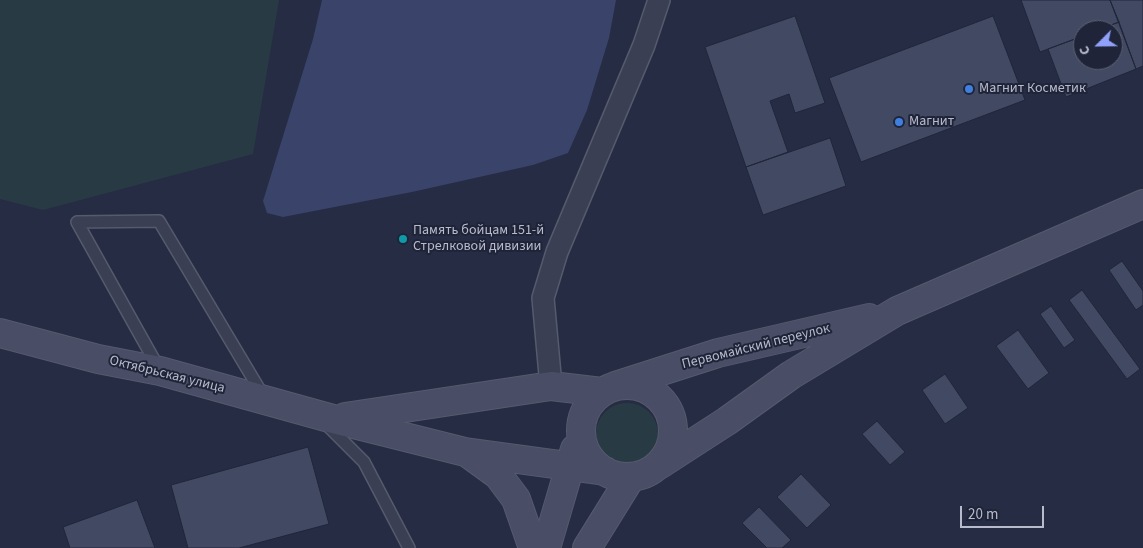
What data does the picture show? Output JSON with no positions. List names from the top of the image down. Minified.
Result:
{"streets":{"street":["Первомайский переулок","Октябрьская улица"]},"crossings":[["Первомайский переулок","Октябрьская улица"]],"places":["Магнит Косметик","Магнит","Память бойцам 151-й Стрелковой дивизии"],"scale_bar":"20 m","north":"bottom left"}
